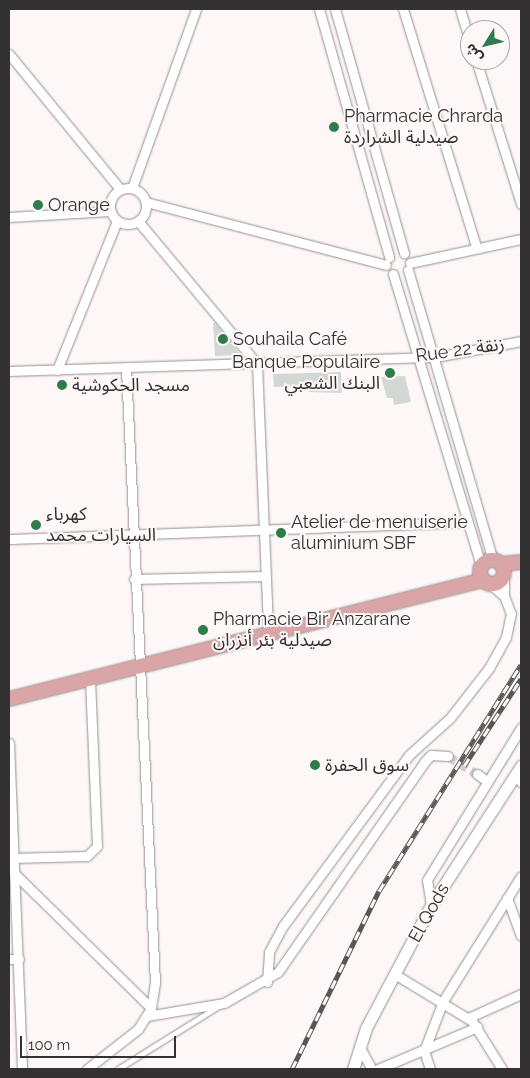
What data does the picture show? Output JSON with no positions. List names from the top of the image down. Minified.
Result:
{"streets":{"street":["Rue 22 زنقة","El Qods"]},"places":["Pharmacie Chrarda صيدلية الشراردة","Orange","Souhaila Café","Banque Populaire البنك الشعبي","مسجد الحكوشية","كهرباء السيارات محمد","Atelier de menuiserie aluminium SBF","Pharmacie Bir Anzarane صيدلية بئر أنزران","سوق الحفرة"],"scale_bar":"100 m","north":"bottom left"}
